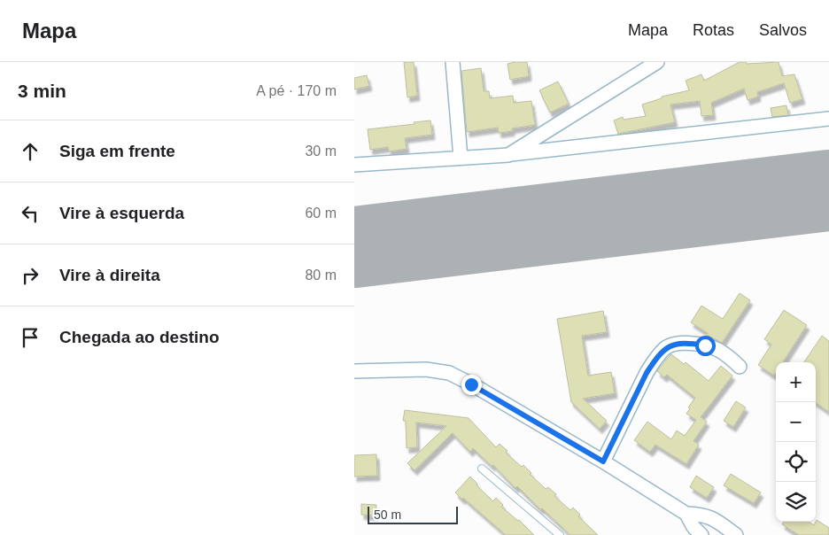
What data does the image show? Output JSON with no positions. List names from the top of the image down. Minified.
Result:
{"scale_bar":"50 m","page":{"header":"Mapa","nav":["Mapa","Rotas","Salvos"],"heading":["3 min","A pé · 170 m"],"list":[["Siga em frente","30 m"],["Vire à esquerda","60 m"],["Vire à direita","80 m"],"Chegada ao destino"],"map_buttons":["+","−"],"scale":"50 m"}}
